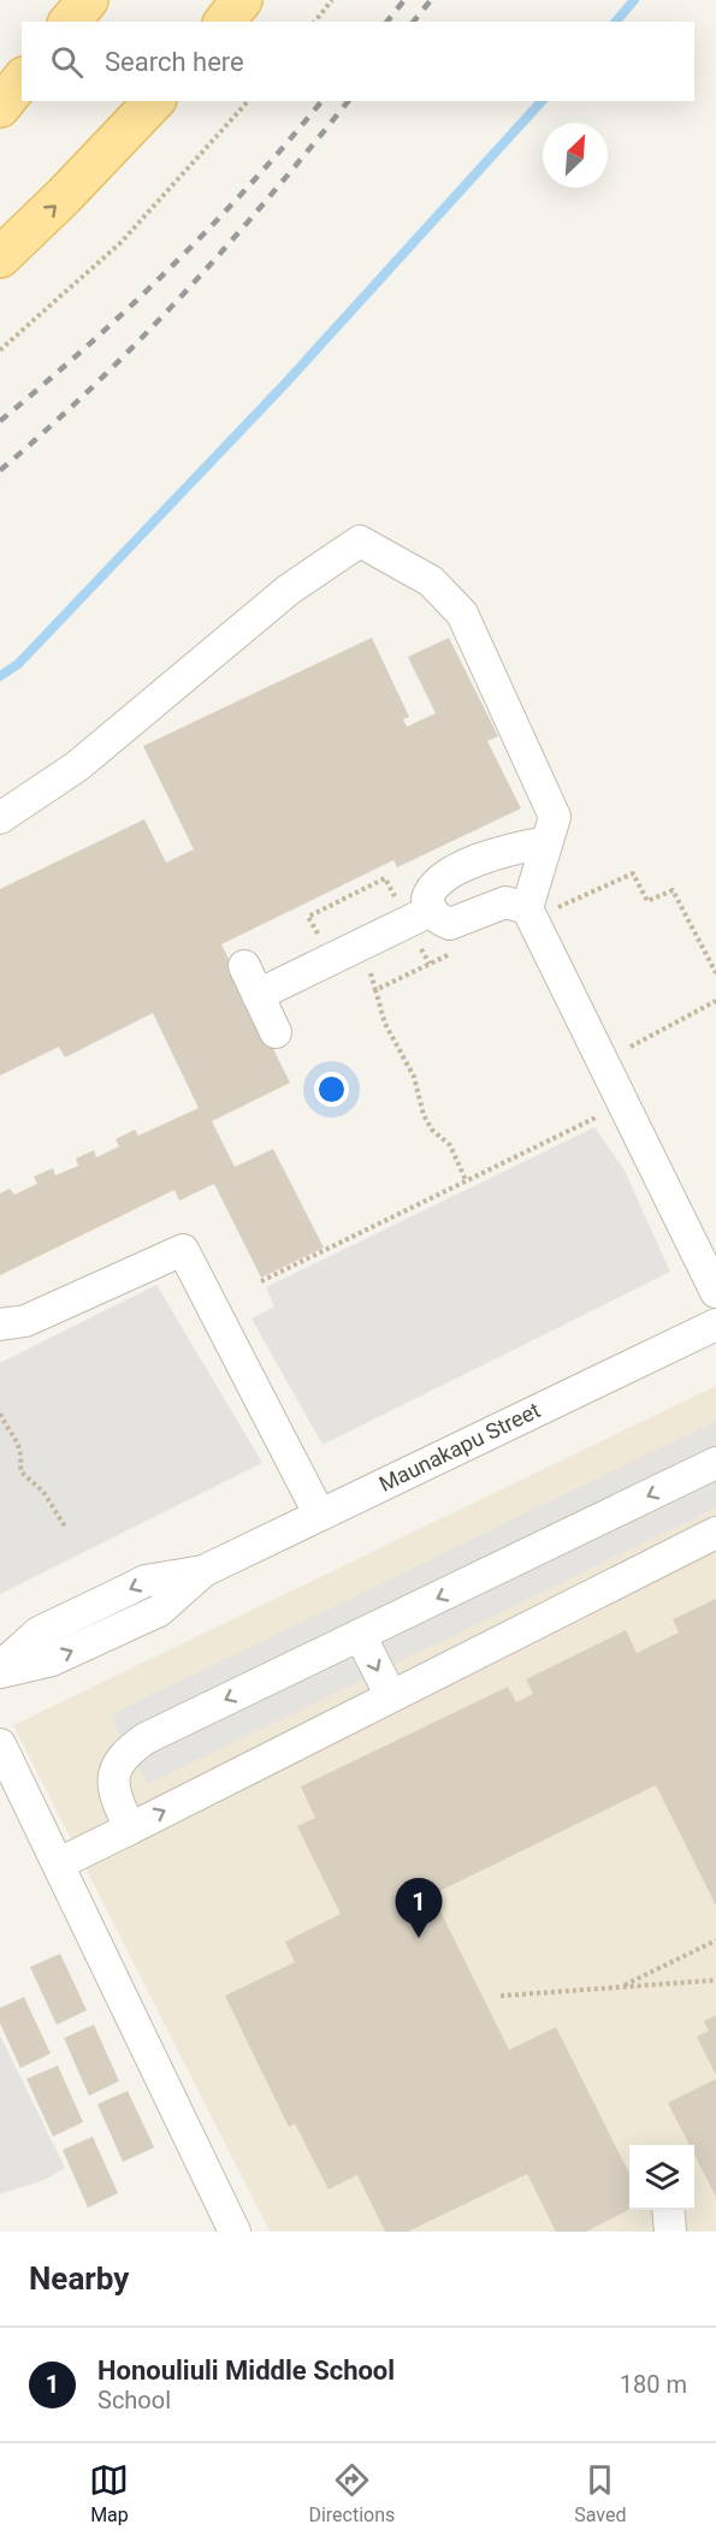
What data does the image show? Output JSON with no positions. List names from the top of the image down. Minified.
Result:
{"streets":{"street":["Maunakapu Street"]},"north":"top right","page":{"search":"Search here","pins":"1","heading":"Nearby","list":[{"mark":"1","name":"Honouliuli Middle School","note":"School","value":"180 m"}],"nav":["Map","Directions","Saved"]}}
